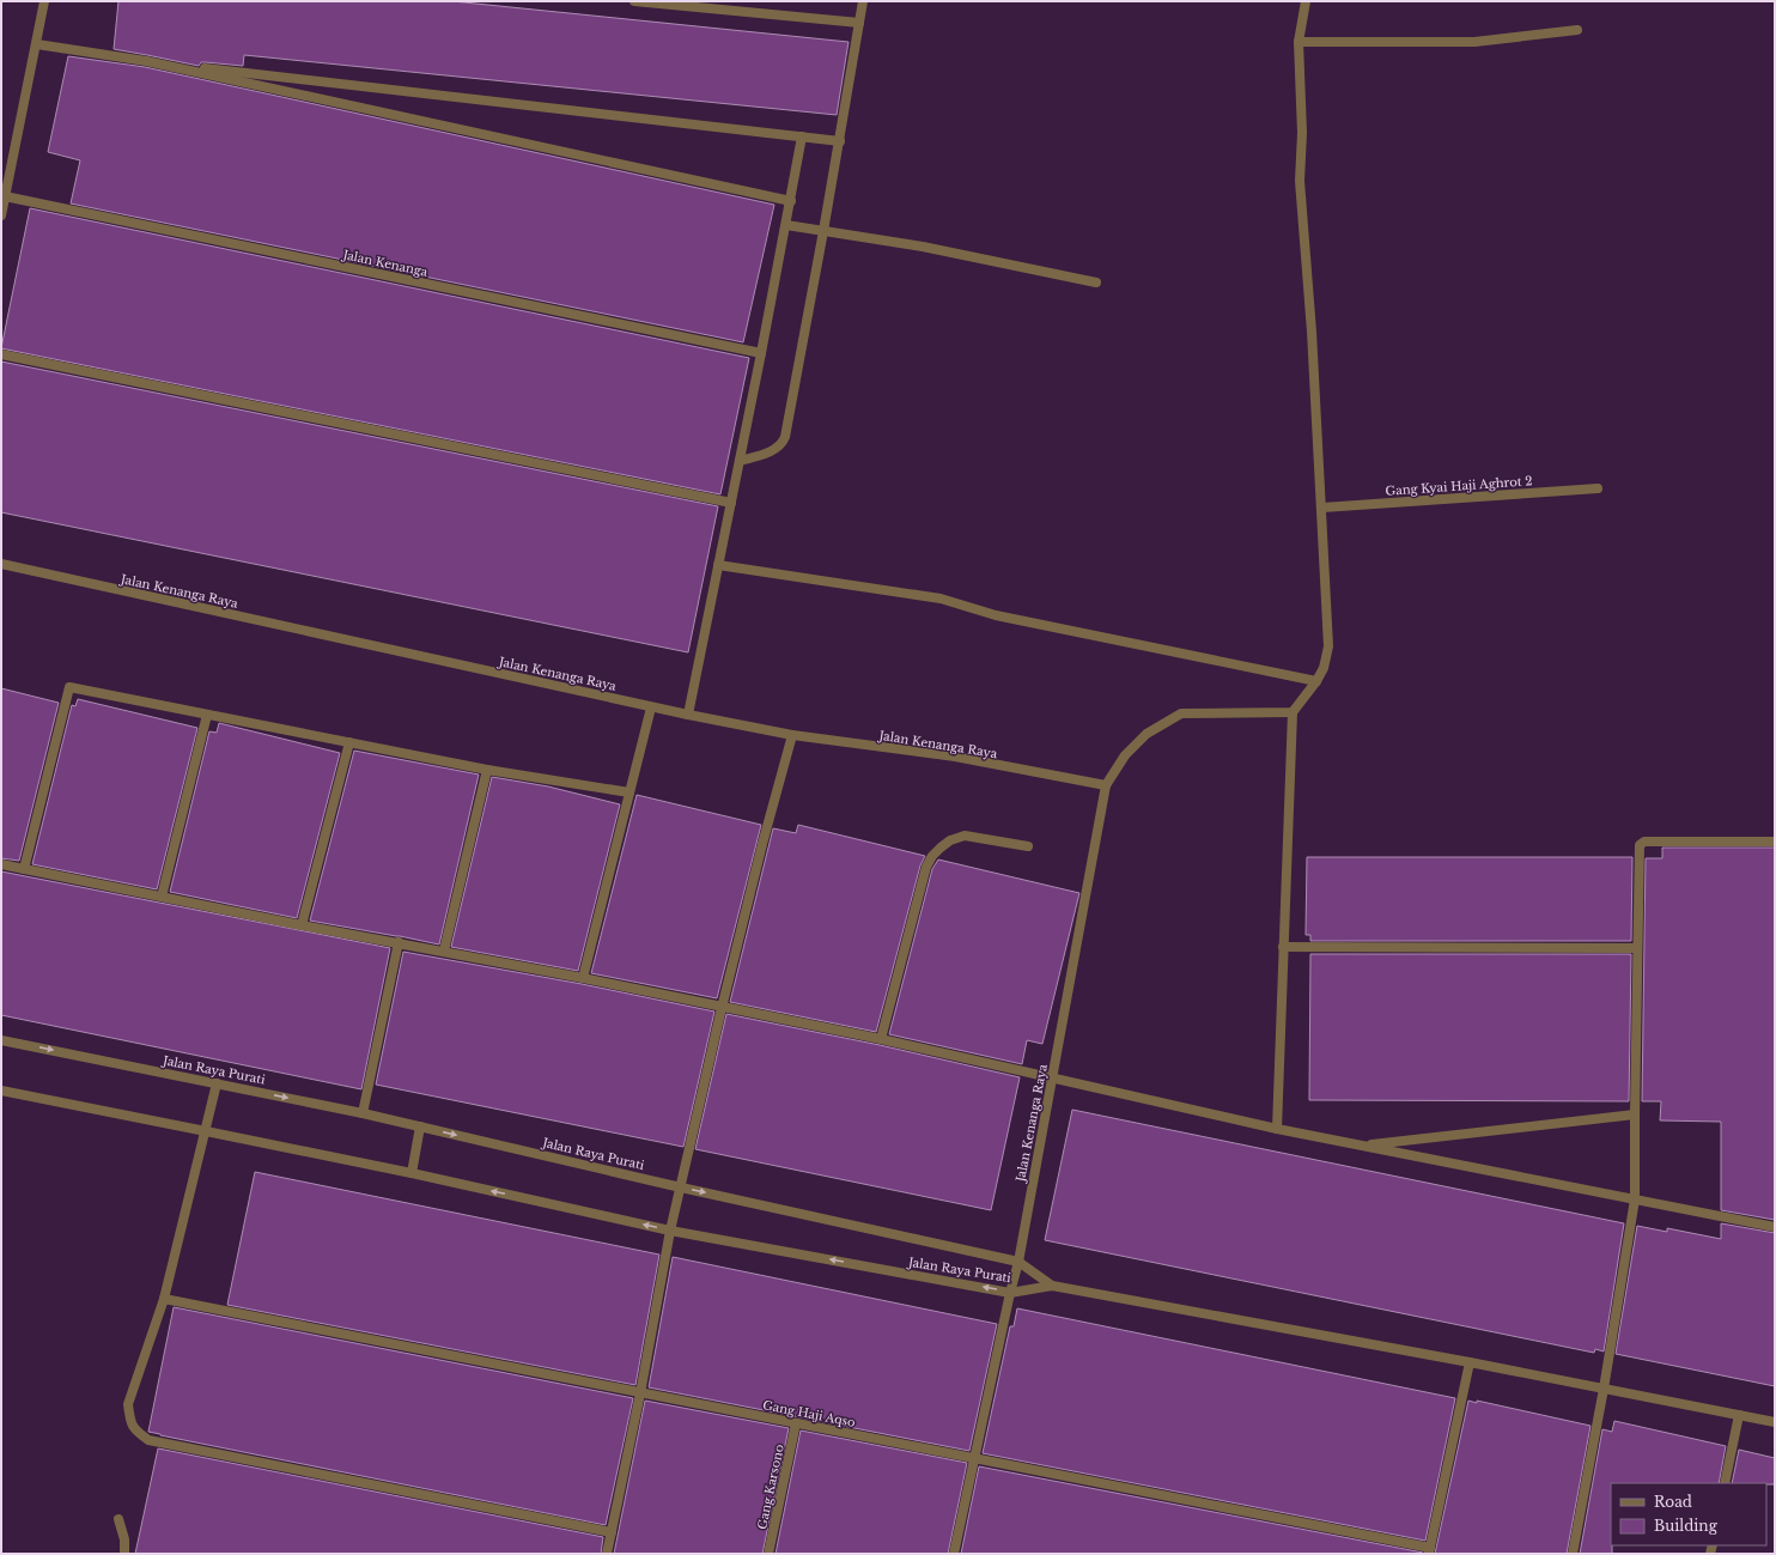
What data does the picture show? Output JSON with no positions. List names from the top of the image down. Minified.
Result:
{"streets":{"street":["Jalan Kenanga","Gang Kyai Haji Aghrot 2","Jalan Kenanga Raya","Jalan Raya Purati","Gang Haji Aqso","Gang Karsono"]},"crossings":[["Jalan Kenanga Raya","Jalan Raya Purati"],["Jalan Kenanga Raya","Gang Haji Aqso"],["Gang Haji Aqso","Gang Karsono"]],"legend":["Road","Building"]}
